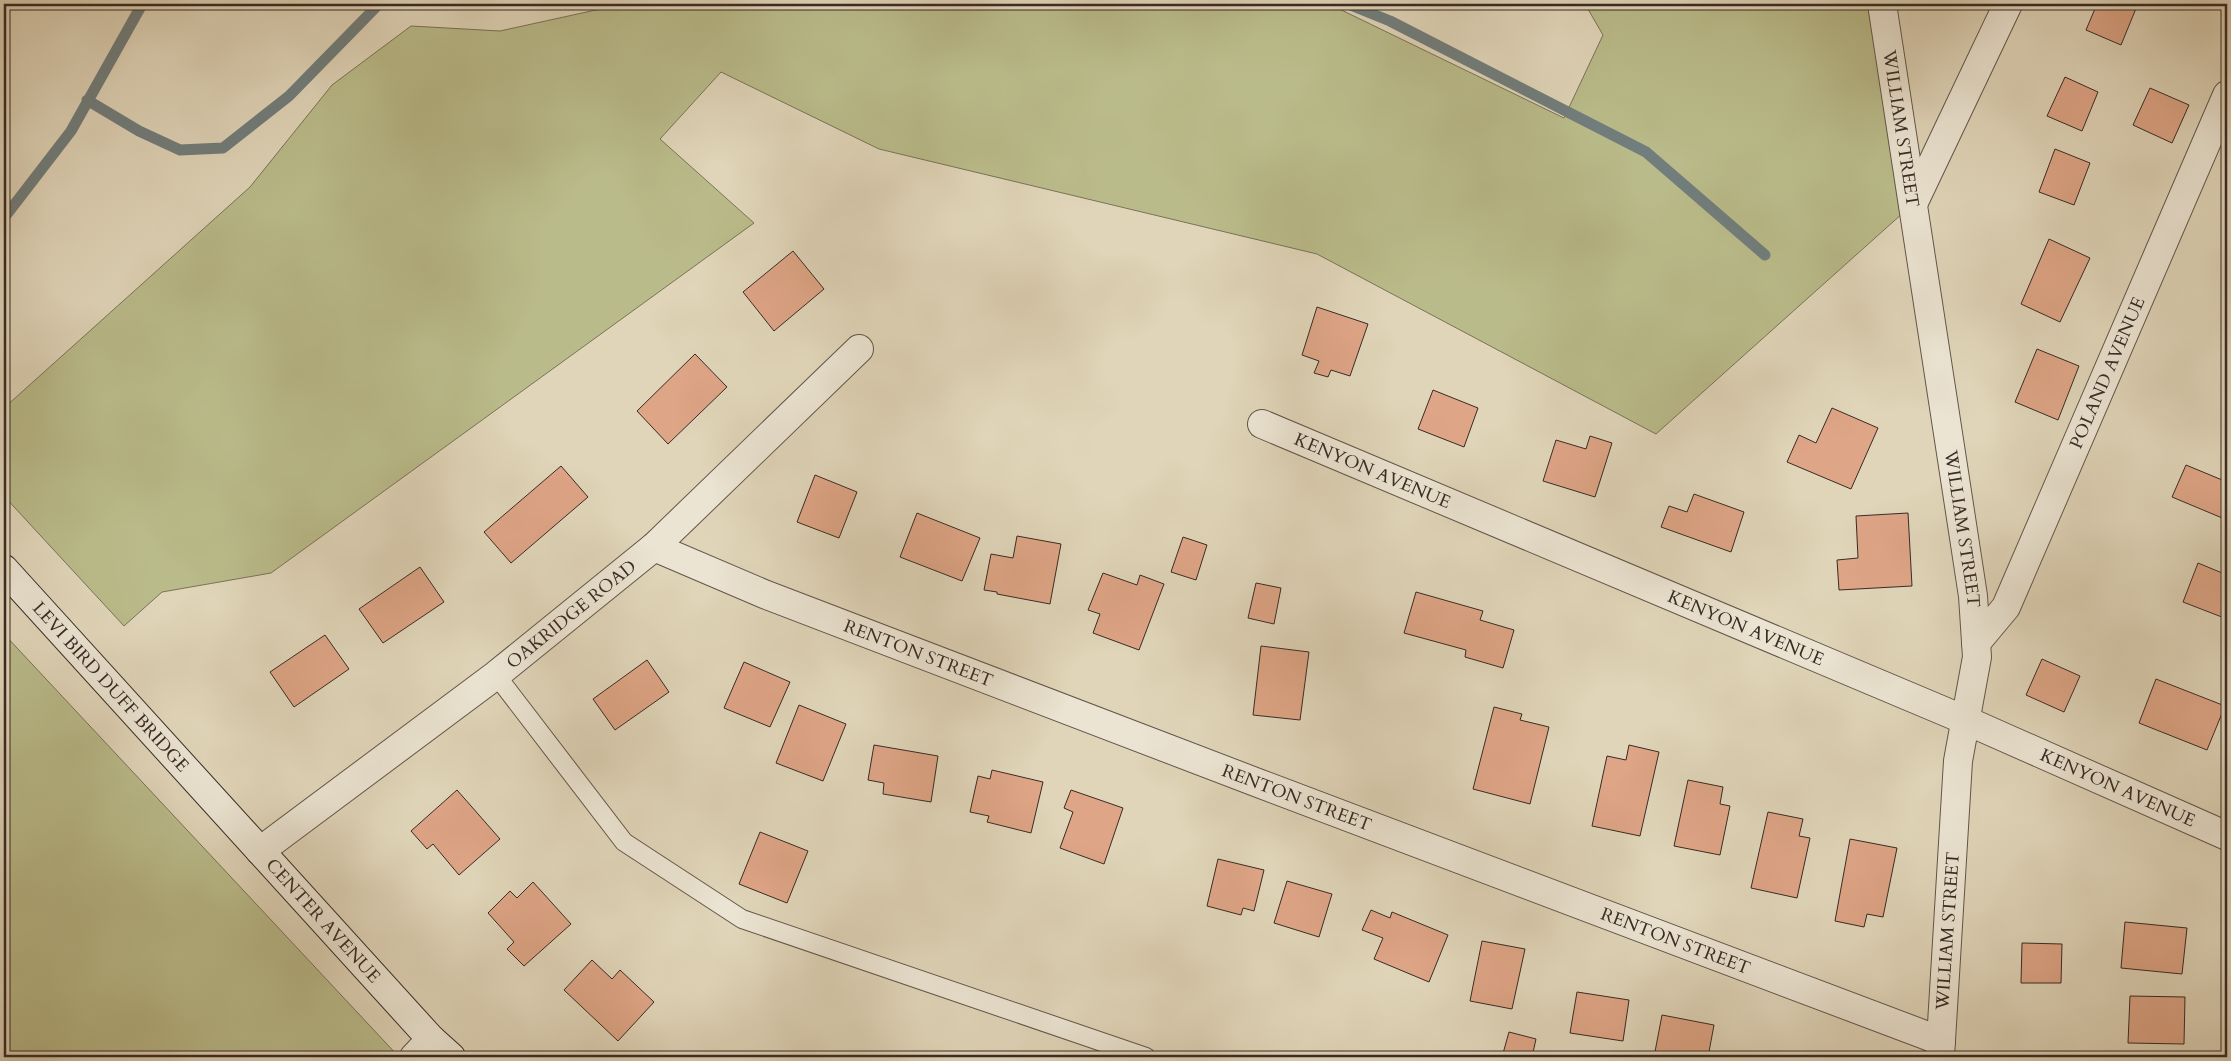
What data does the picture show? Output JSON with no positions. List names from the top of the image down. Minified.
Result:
{"streets":{"street":["WILLIAM STREET","POLAND AVENUE","KENYON AVENUE","OAKRIDGE ROAD","RENTON STREET","LEVI BIRD DUFF BRIDGE","CENTER AVENUE"]},"crossings":[["WILLIAM STREET","POLAND AVENUE"],["WILLIAM STREET","KENYON AVENUE"],["WILLIAM STREET","RENTON STREET"],["OAKRIDGE ROAD","RENTON STREET"],["OAKRIDGE ROAD","CENTER AVENUE"],["LEVI BIRD DUFF BRIDGE","CENTER AVENUE"]]}
